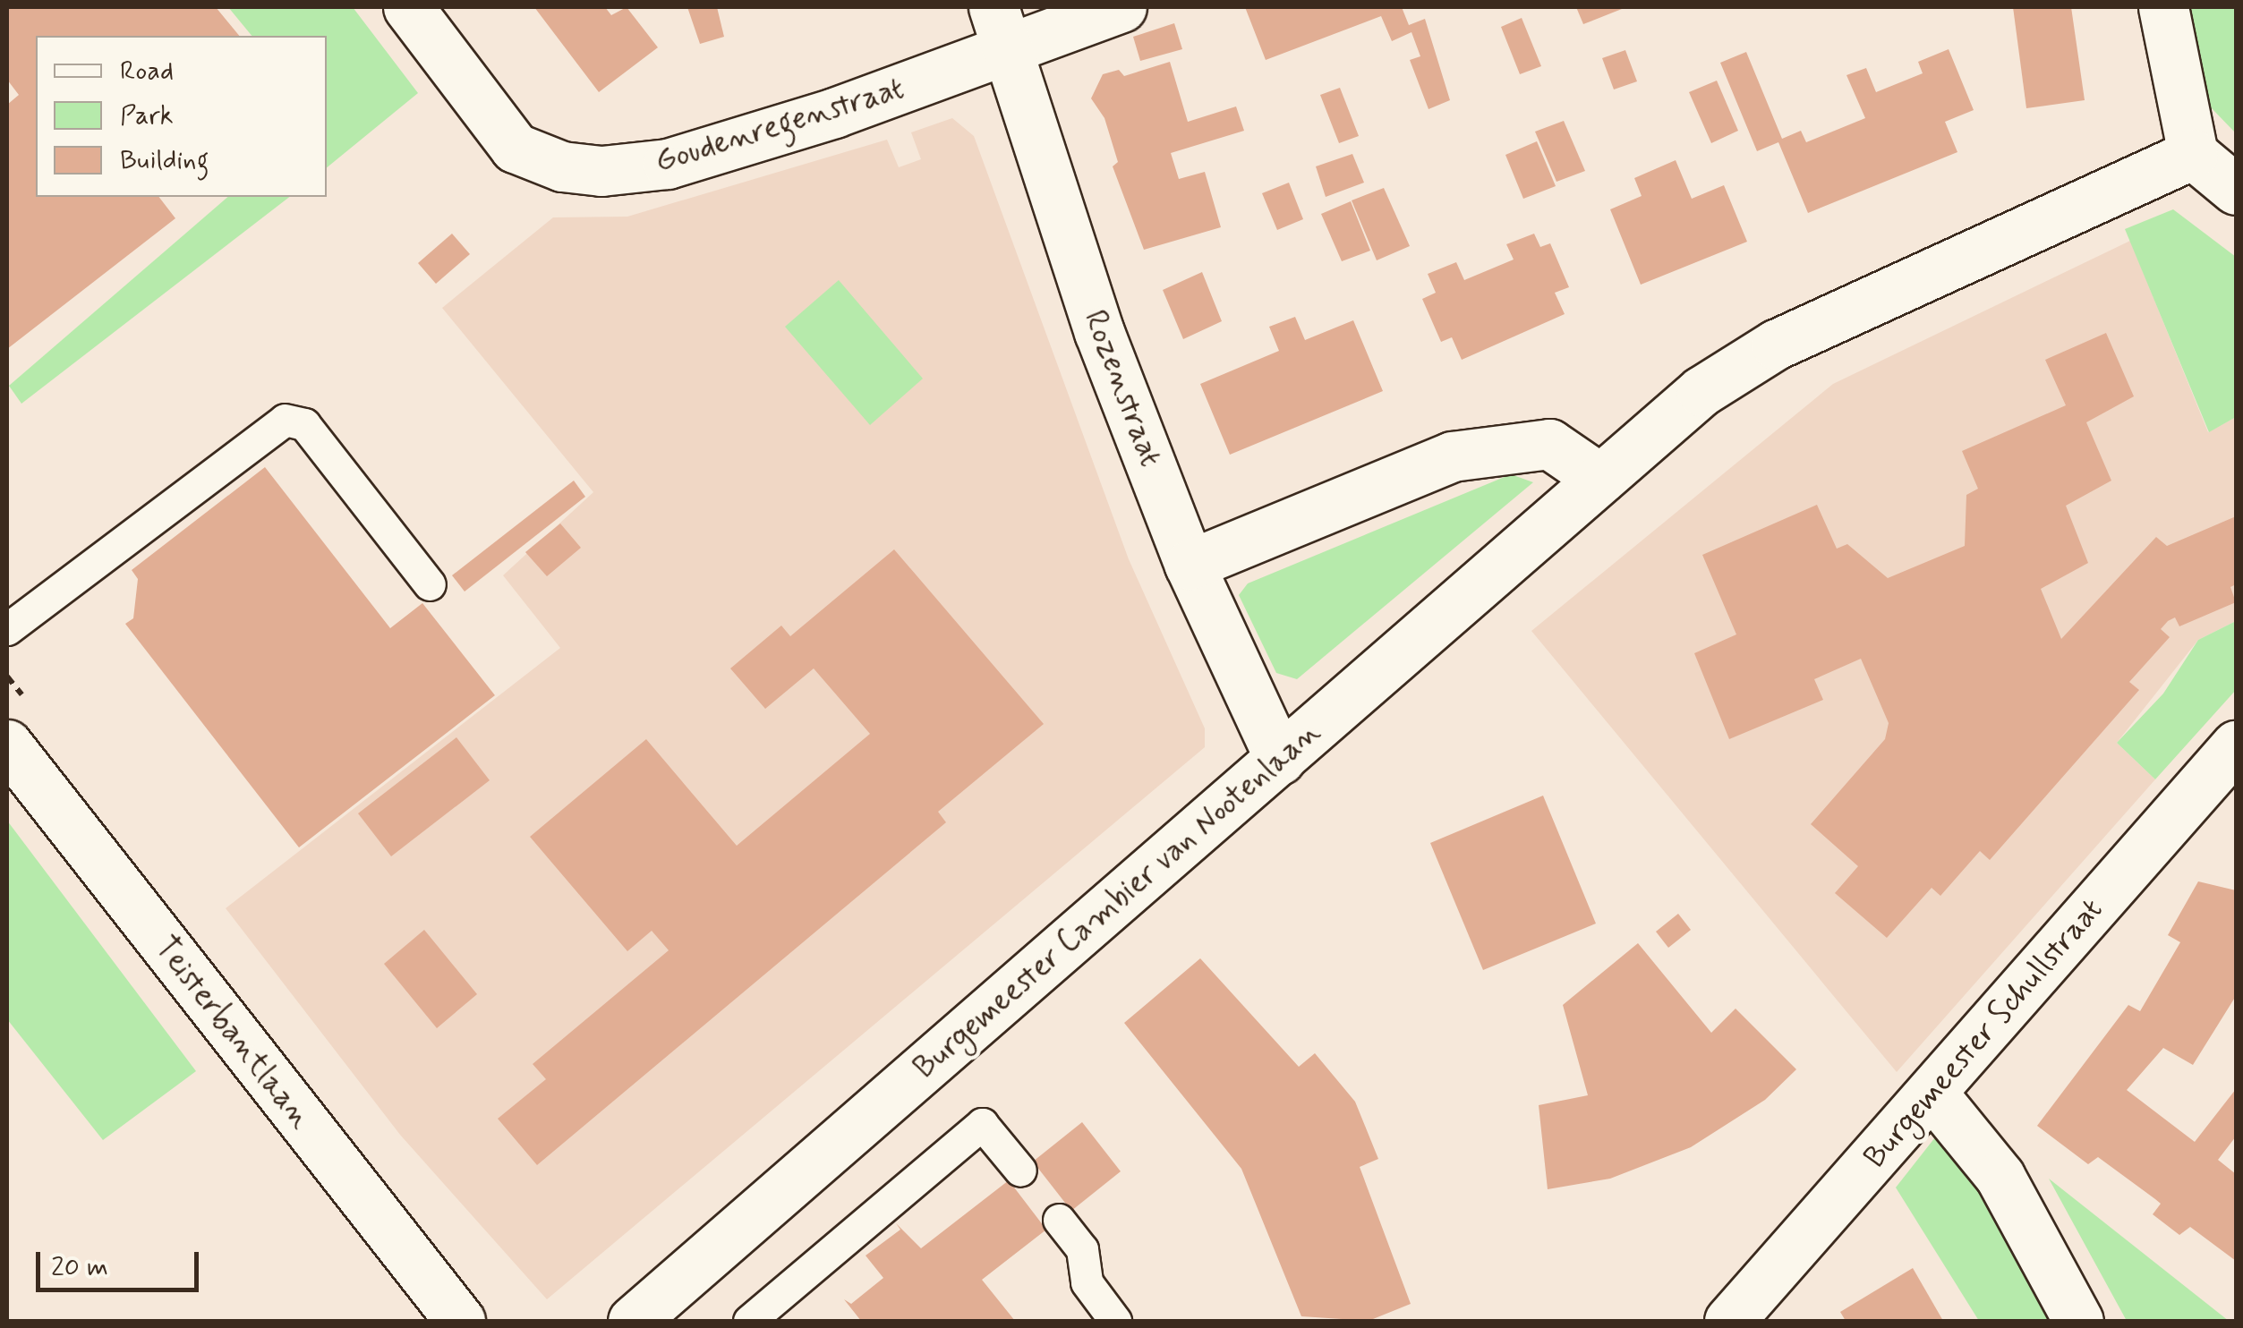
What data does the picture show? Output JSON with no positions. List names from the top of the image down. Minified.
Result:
{"streets":{"street":["Goudenregenstraat","Rozenstraat","Burgemeester Cambier van Nootenlaan","Teisterbantlaan","Burgemeester Schullstraat"]},"crossings":[["Goudenregenstraat","Rozenstraat"],["Rozenstraat","Burgemeester Cambier van Nootenlaan"]],"legend":["Road","Park","Building"],"scale_bar":"20 m"}
